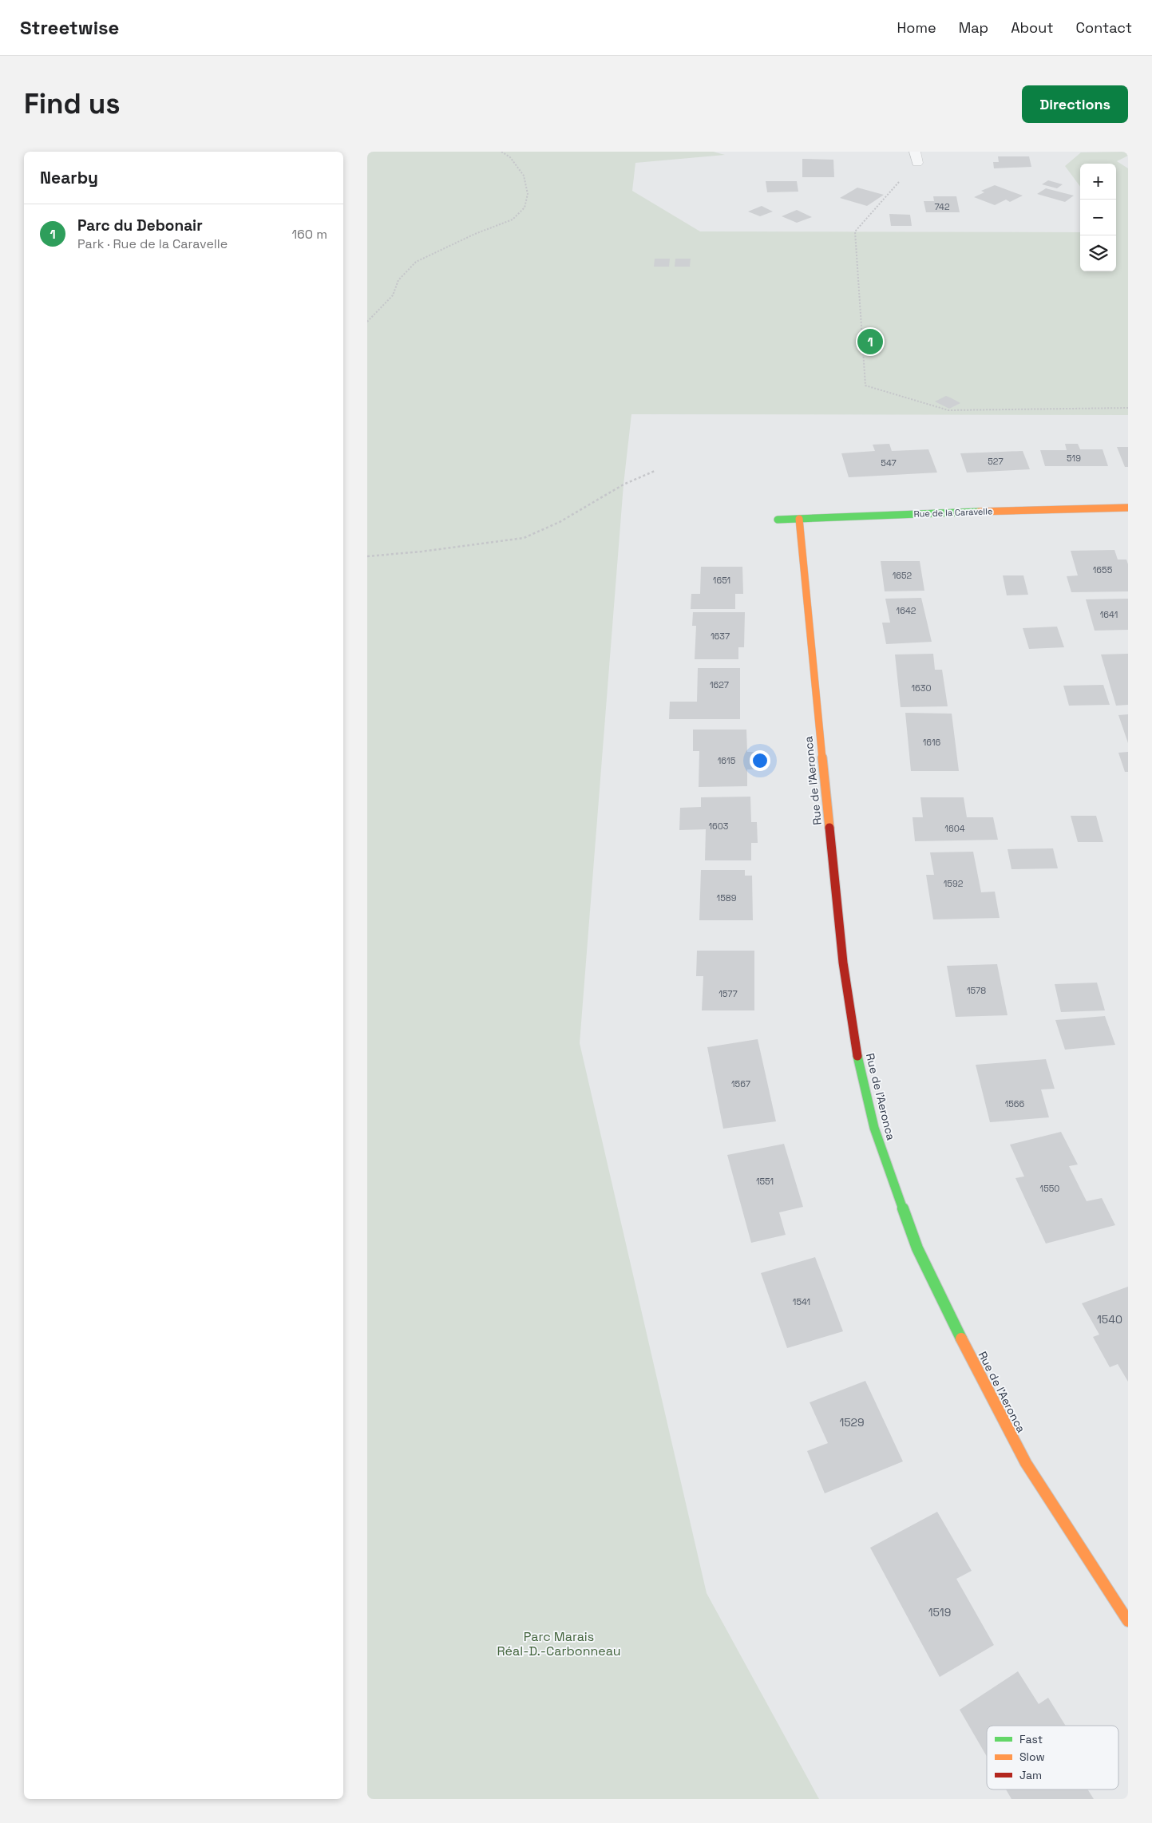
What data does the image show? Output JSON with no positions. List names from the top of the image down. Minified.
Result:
{"streets":{"street":["Rue de la Caravelle","Rue de l'Aeronca"]},"crossings":[["Rue de la Caravelle","Rue de l'Aeronca"]],"parks":["Parc Marais Réal-D.-Carbonneau"],"house_numbers":["742","519","527","547","1655","1652","1651","1642","1641","1637","1627","1630","1616","1615","1603","1604","1592","1589","1578","1577","1567","1566","1551","1550","1541","1540","1529","1519"],"legend":["Fast","Slow","Jam"],"page":{"header":"Streetwise","nav":["Home","Map","About","Contact"],"buttons":"Directions","title":"Find us","heading":"Nearby","map_buttons":["+","−"],"list":[{"mark":"1","name":"Parc du Debonair","note":"Park · Rue de la Caravelle","value":"160 m"}],"pins":"1"}}
